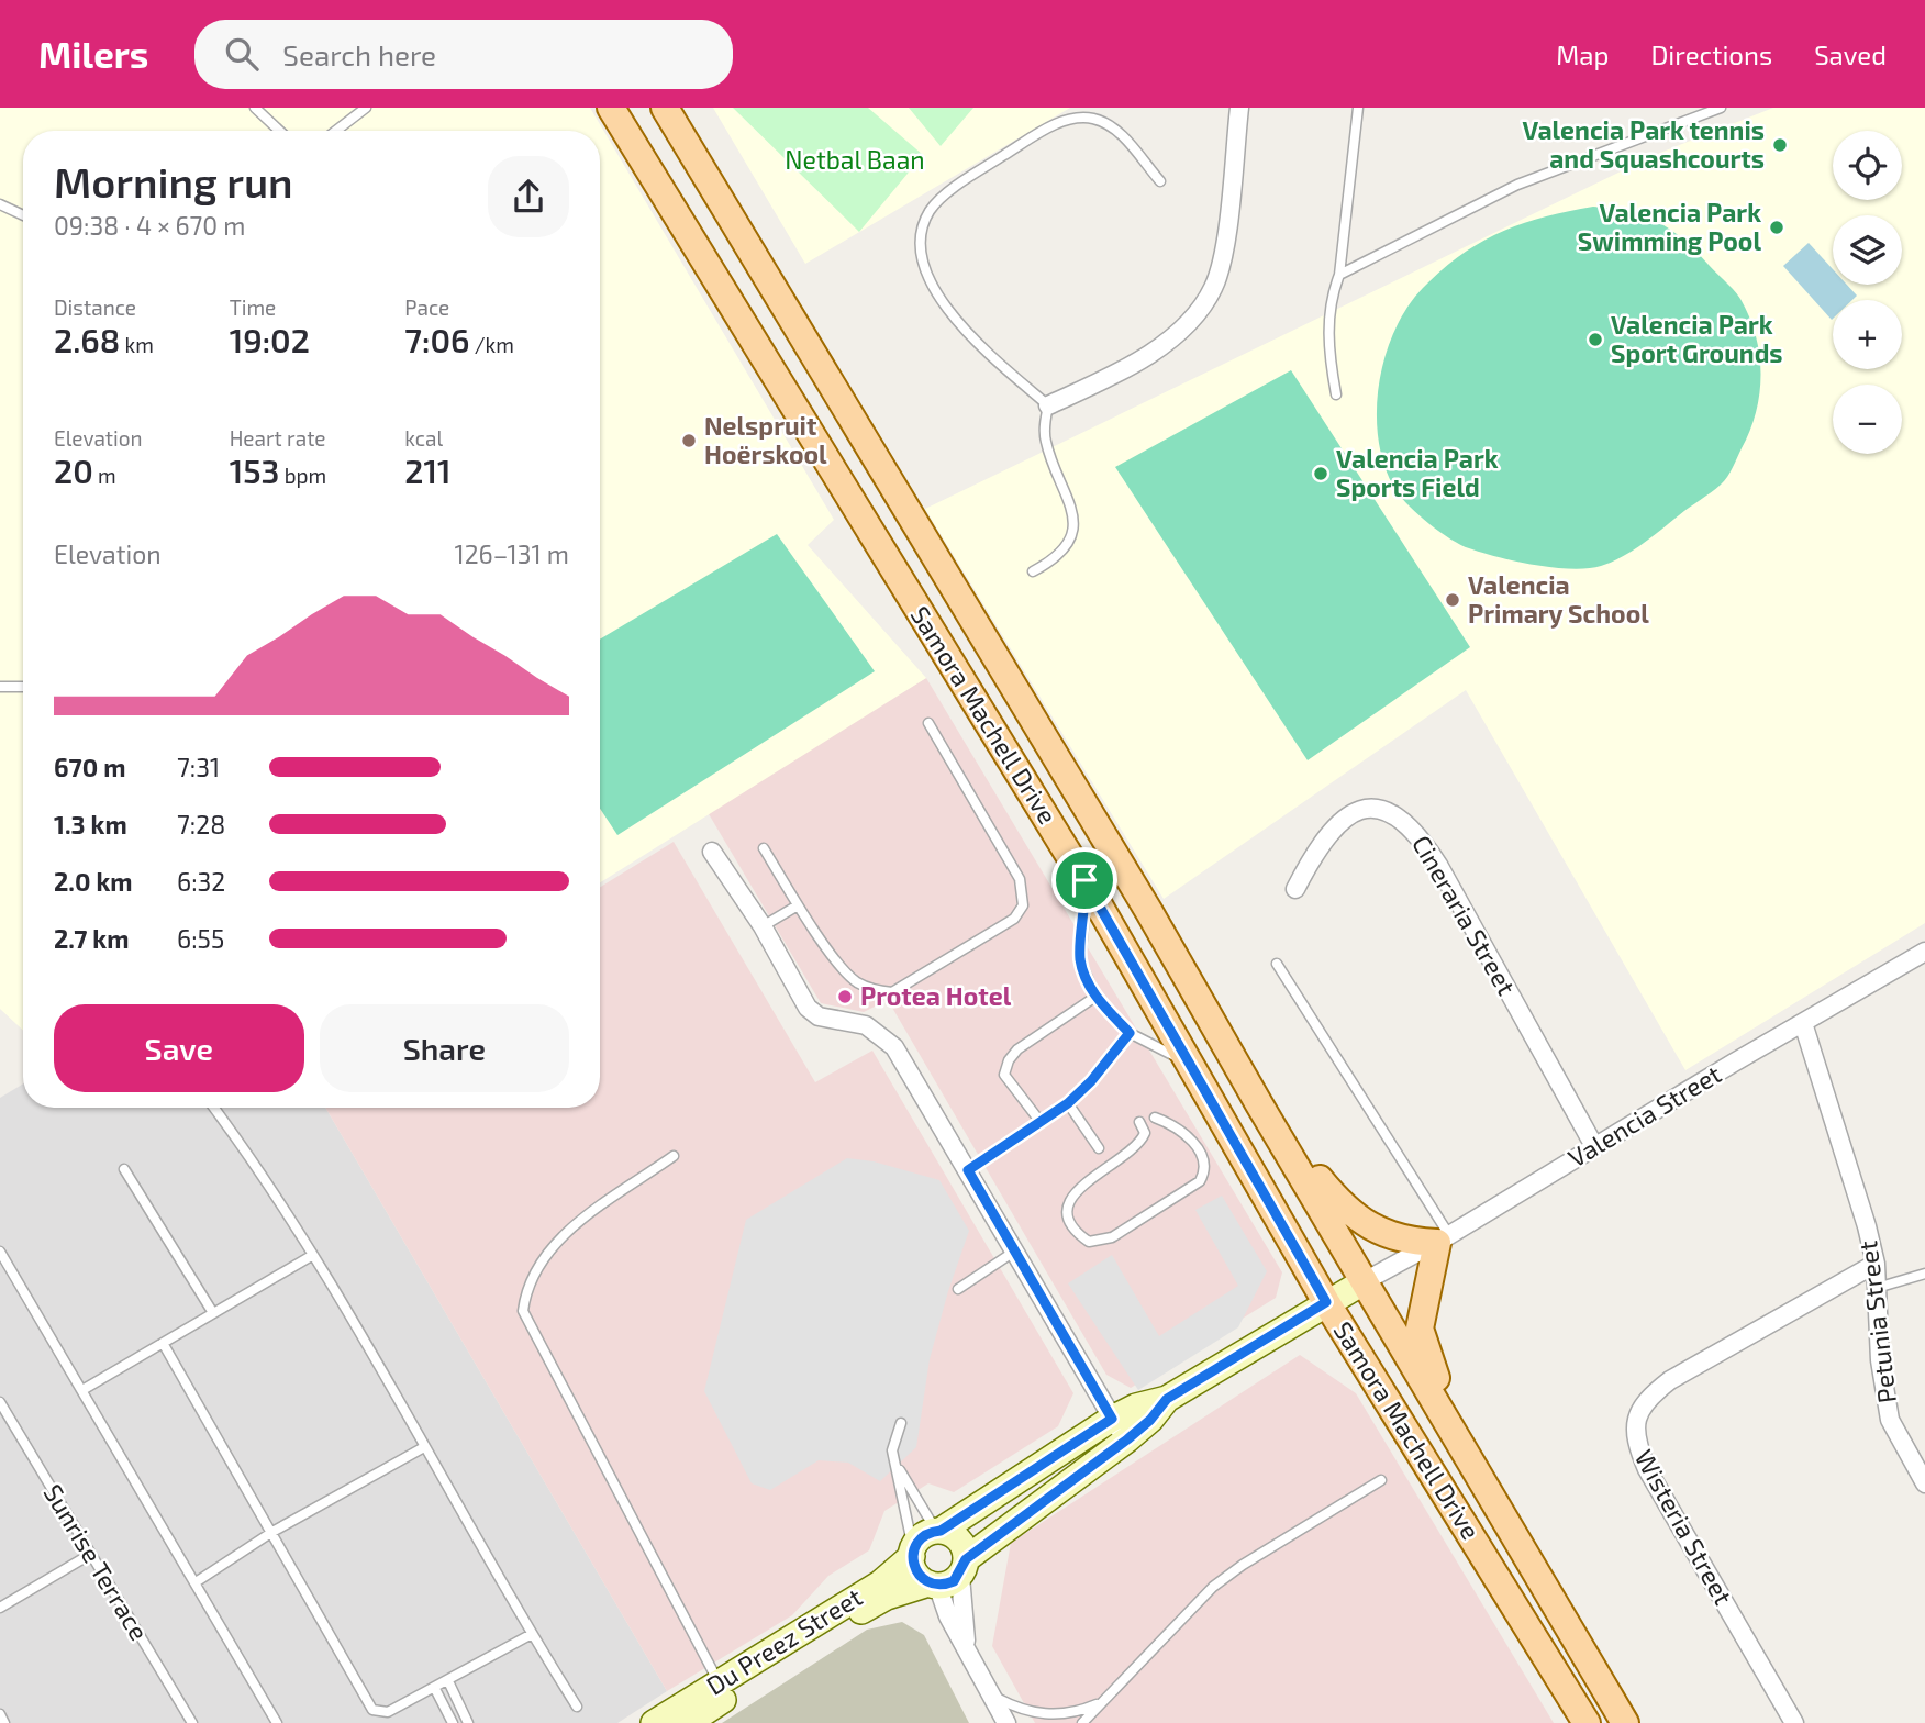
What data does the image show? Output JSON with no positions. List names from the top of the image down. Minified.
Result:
{"streets":{"main road":["Samora Machell Drive"],"street":["Cineraria Street","Valencia Street","Petunia Street","Wisteria Street","Du Preez Street"],"lane":["Sunrise Terrace"]},"crossings":[["Samora Machell Drive","Valencia Street"],["Samora Machell Drive","Du Preez Street"],["Cineraria Street","Valencia Street"],["Valencia Street","Petunia Street"],["Valencia Street","Du Preez Street"],["Petunia Street","Wisteria Street"]],"parks":["Netbal Baan"],"places":["Valencia Park tennis and Squashcourts","Valencia Park Swimming Pool","Valencia Park Sport Grounds","Nelspruit Hoërskool","Valencia Park Sports Field","Valencia Primary School","Protea Hotel"],"page":{"header":"Milers","search":"Search here","nav":["Map","Directions","Saved"],"map_buttons":["+","−"],"heading":["Morning run","09:38 · 4 × 670 m"],"stats":[["Distance","2.68 km"],["Time","19:02"],["Pace","7:06 /km"],["Elevation","20 m"],["Heart rate","153 bpm"],["kcal","211"]],"chart":["Elevation","126–131 m"],"list":[{"name":"670 m","note":"7:31"},{"name":"1.3 km","note":"7:28"},{"name":"2.0 km","note":"6:32"},{"name":"2.7 km","note":"6:55"}],"buttons":["Save","Share"]}}
